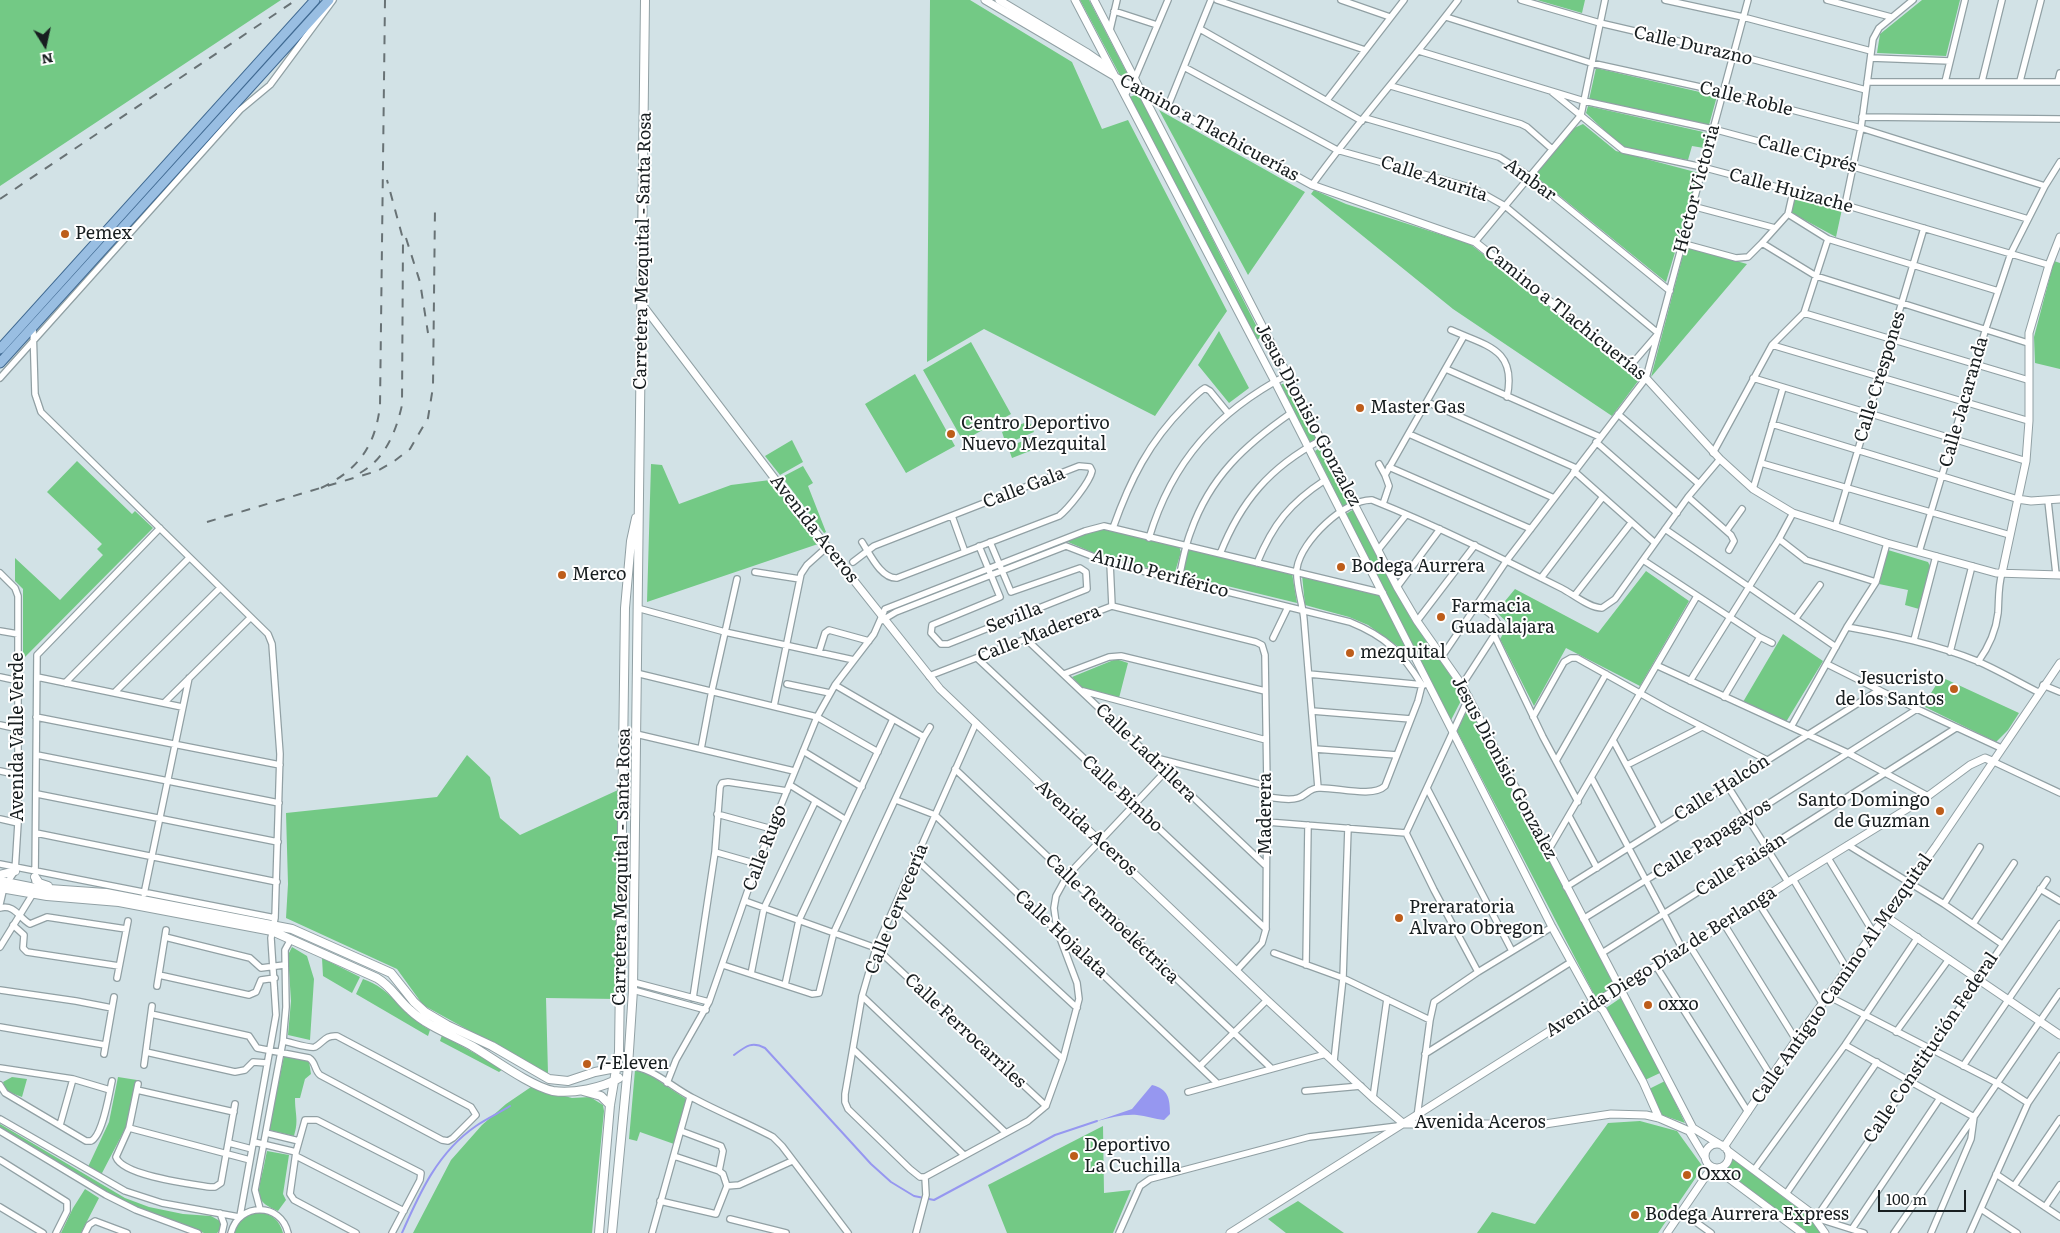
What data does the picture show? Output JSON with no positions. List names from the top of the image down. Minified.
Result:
{"streets":{"main road":["Carretera Mezquital - Santa Rosa"],"street":["Calle Durazno","Calle Roble","Camino a Tlachicuerías","Calle Ciprés","Calle Azurita","Ambar","Héctor Victoria","Calle Huizache","Calle Crespones","Calle Jacaranda","Jesus Dionisio Gonzalez","Calle Gala","Avenida Aceros","Anillo Periférico","Sevilla","Calle Maderera","Avenida Valle Verde","Calle Ladrillera","Calle Halcón","Calle Bimbo","Maderera","Calle Papagayos","Calle Rugo","Calle Faisán","Calle Cervecería","Calle Termoeléctrica","Calle Hojalata","Avenida Diego Díaz de Berlanga","Calle Antiguo Camino Al Mezquital","Calle Ferrocarriles","Calle Constitución Federal"]},"crossings":[["Calle Durazno","Héctor Victoria"],["Calle Roble","Héctor Victoria"],["Calle Roble","Calle Jacaranda"],["Camino a Tlachicuerías","Héctor Victoria"],["Camino a Tlachicuerías","Calle Crespones"],["Camino a Tlachicuerías","Calle Jacaranda"],["Camino a Tlachicuerías","Jesus Dionisio Gonzalez"],["Calle Ciprés","Héctor Victoria"],["Calle Ciprés","Calle Huizache"],["Calle Ciprés","Calle Jacaranda"],["Calle Azurita","Héctor Victoria"],["Ambar","Héctor Victoria"],["Héctor Victoria","Calle Huizache"],["Calle Huizache","Calle Crespones"],["Calle Huizache","Calle Jacaranda"],["Carretera Mezquital - Santa Rosa","Avenida Aceros"],["Jesus Dionisio Gonzalez","Avenida Aceros"],["Jesus Dionisio Gonzalez","Anillo Periférico"],["Jesus Dionisio Gonzalez","Calle Halcón"],["Jesus Dionisio Gonzalez","Calle Papagayos"],["Jesus Dionisio Gonzalez","Calle Faisán"],["Jesus Dionisio Gonzalez","Avenida Diego Díaz de Berlanga"],["Jesus Dionisio Gonzalez","Calle Antiguo Camino Al Mezquital"],["Avenida Aceros","Anillo Periférico"],["Avenida Aceros","Calle Maderera"],["Avenida Aceros","Maderera"],["Avenida Aceros","Calle Rugo"],["Avenida Aceros","Calle Cervecería"],["Avenida Aceros","Avenida Diego Díaz de Berlanga"],["Anillo Periférico","Sevilla"],["Anillo Periférico","Calle Rugo"],["Calle Maderera","Calle Ladrillera"],["Calle Maderera","Calle Bimbo"],["Calle Maderera","Maderera"],["Calle Ladrillera","Maderera"],["Calle Bimbo","Maderera"],["Calle Rugo","Calle Ferrocarriles"],["Calle Cervecería","Calle Termoeléctrica"],["Calle Cervecería","Calle Hojalata"],["Calle Cervecería","Calle Ferrocarriles"],["Avenida Diego Díaz de Berlanga","Calle Antiguo Camino Al Mezquital"]],"places":["Pemex","Master Gas","Centro Deportivo Nuevo Mezquital","Bodega Aurrera","Merco","Farmacia Guadalajara","mezquital","Jesucristo de los Santos","Santo Domingo de Guzman","Preraratoria Alvaro Obregon","oxxo","7-Eleven","Deportivo La Cuchilla","Oxxo","Bodega Aurrera Express"],"scale_bar":"100 m","north":"bottom"}
